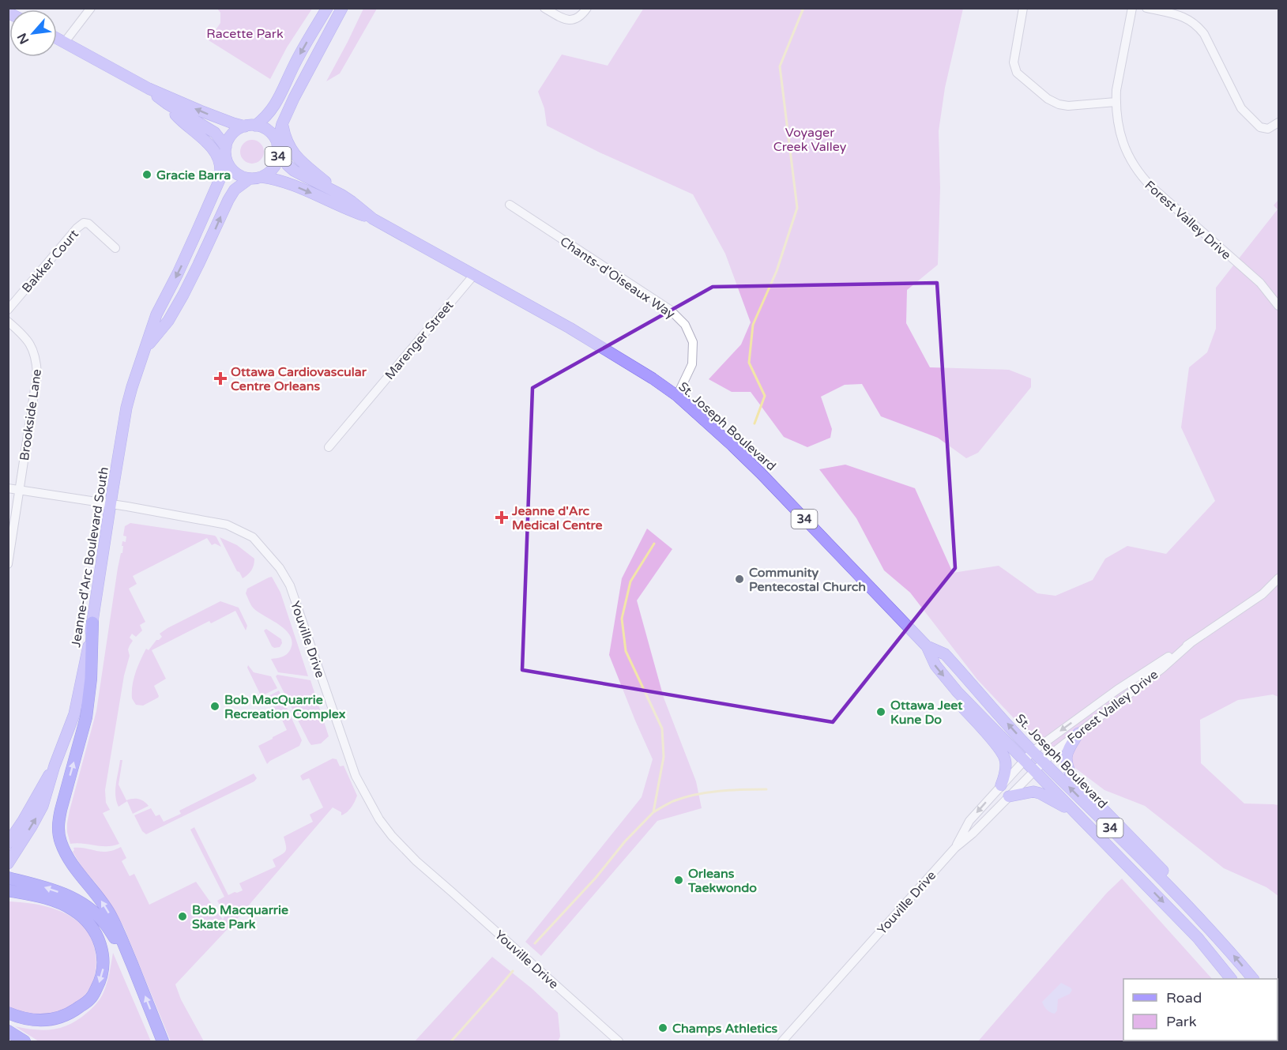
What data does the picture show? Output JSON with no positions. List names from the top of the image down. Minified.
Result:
{"streets":{"main road":["34","St. Joseph Boulevard","Jeanne-d'Arc Boulevard South"],"street":["Forest Valley Drive","Bakker Court","Chants-d'Oiseaux Way","Marenger Street","Brookside Lane","Youville Drive"]},"crossings":[["34","St. Joseph Boulevard"],["34","Jeanne-d'Arc Boulevard South"],["Forest Valley Drive","St. Joseph Boulevard"],["Forest Valley Drive","Youville Drive"],["Chants-d'Oiseaux Way","St. Joseph Boulevard"],["Marenger Street","St. Joseph Boulevard"],["Brookside Lane","Youville Drive"],["St. Joseph Boulevard","Jeanne-d'Arc Boulevard South"],["St. Joseph Boulevard","Youville Drive"],["Jeanne-d'Arc Boulevard South","Youville Drive"]],"parks":["Racette Park","Voyager Creek Valley"],"places":{"other":["Gracie Barra","Community Pentecostal Church","Bob MacQuarrie Recreation Complex","Ottawa Jeet Kune Do","Orleans Taekwondo","Bob Macquarrie Skate Park","Champs Athletics"],"health":["Ottawa Cardiovascular Centre Orleans","Jeanne d'Arc Medical Centre"]},"legend":["Road","Park"],"north":"bottom left"}
